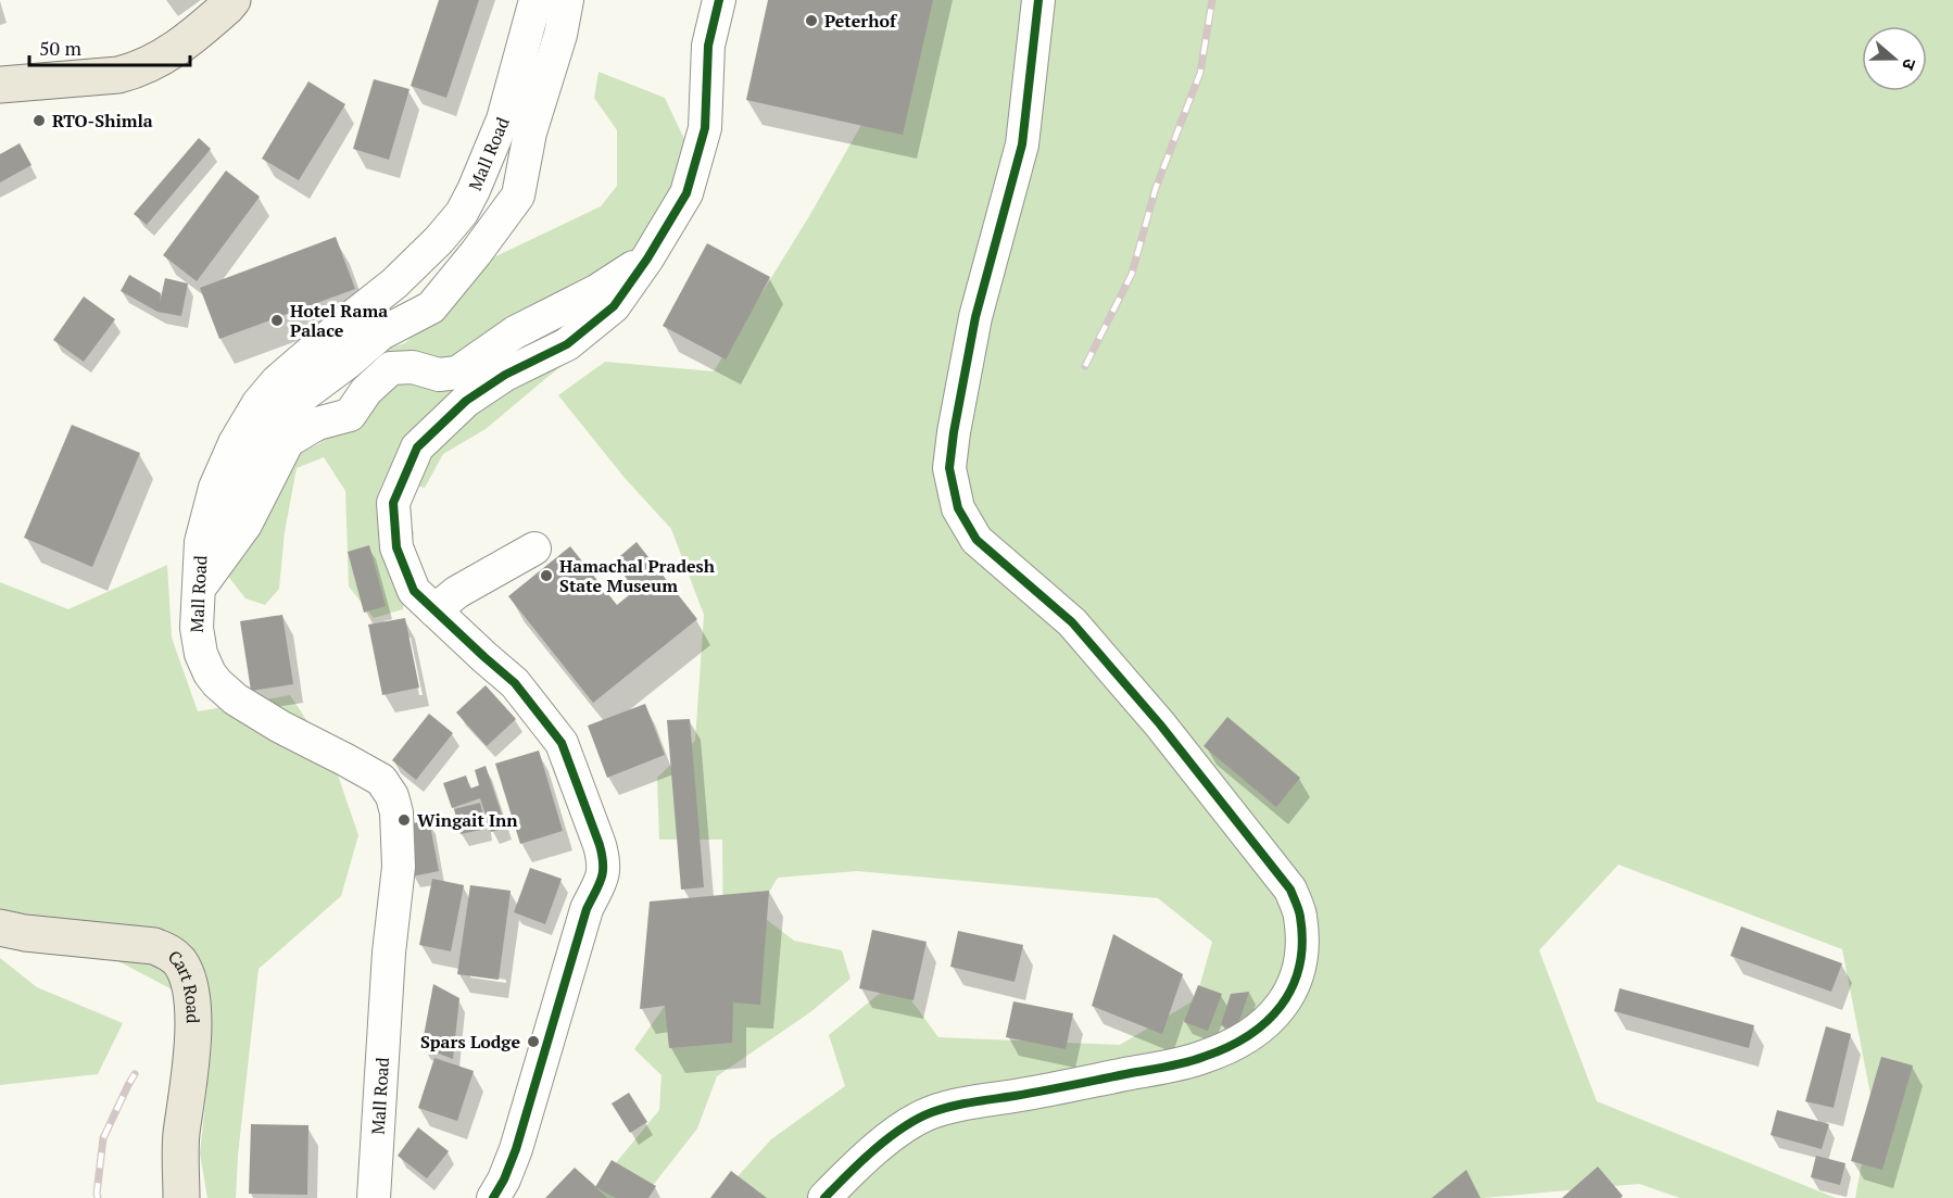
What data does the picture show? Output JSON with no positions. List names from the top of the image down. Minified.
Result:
{"streets":{"main road":["Cart Road"],"street":["Mall Road"]},"places":["Peterhof","RTO-Shimla","Hotel Rama Palace","Hamachal Pradesh State Museum","Wingait Inn","Spars Lodge"],"scale_bar":"50 m","north":"right"}
